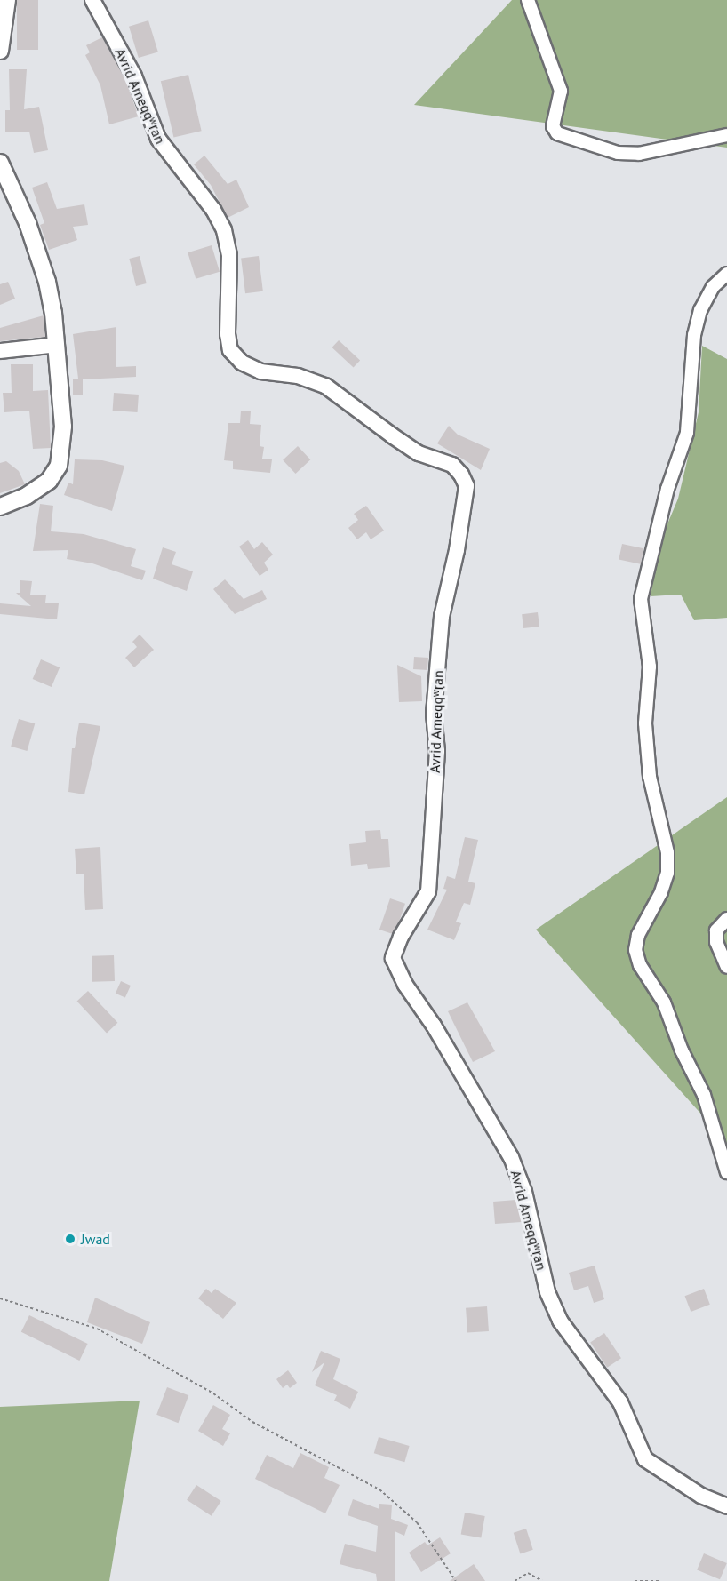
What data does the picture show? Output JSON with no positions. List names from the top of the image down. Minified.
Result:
{"streets":{"street":["Avrid Ameqqʷṛan"]},"places":["Jwad"]}
